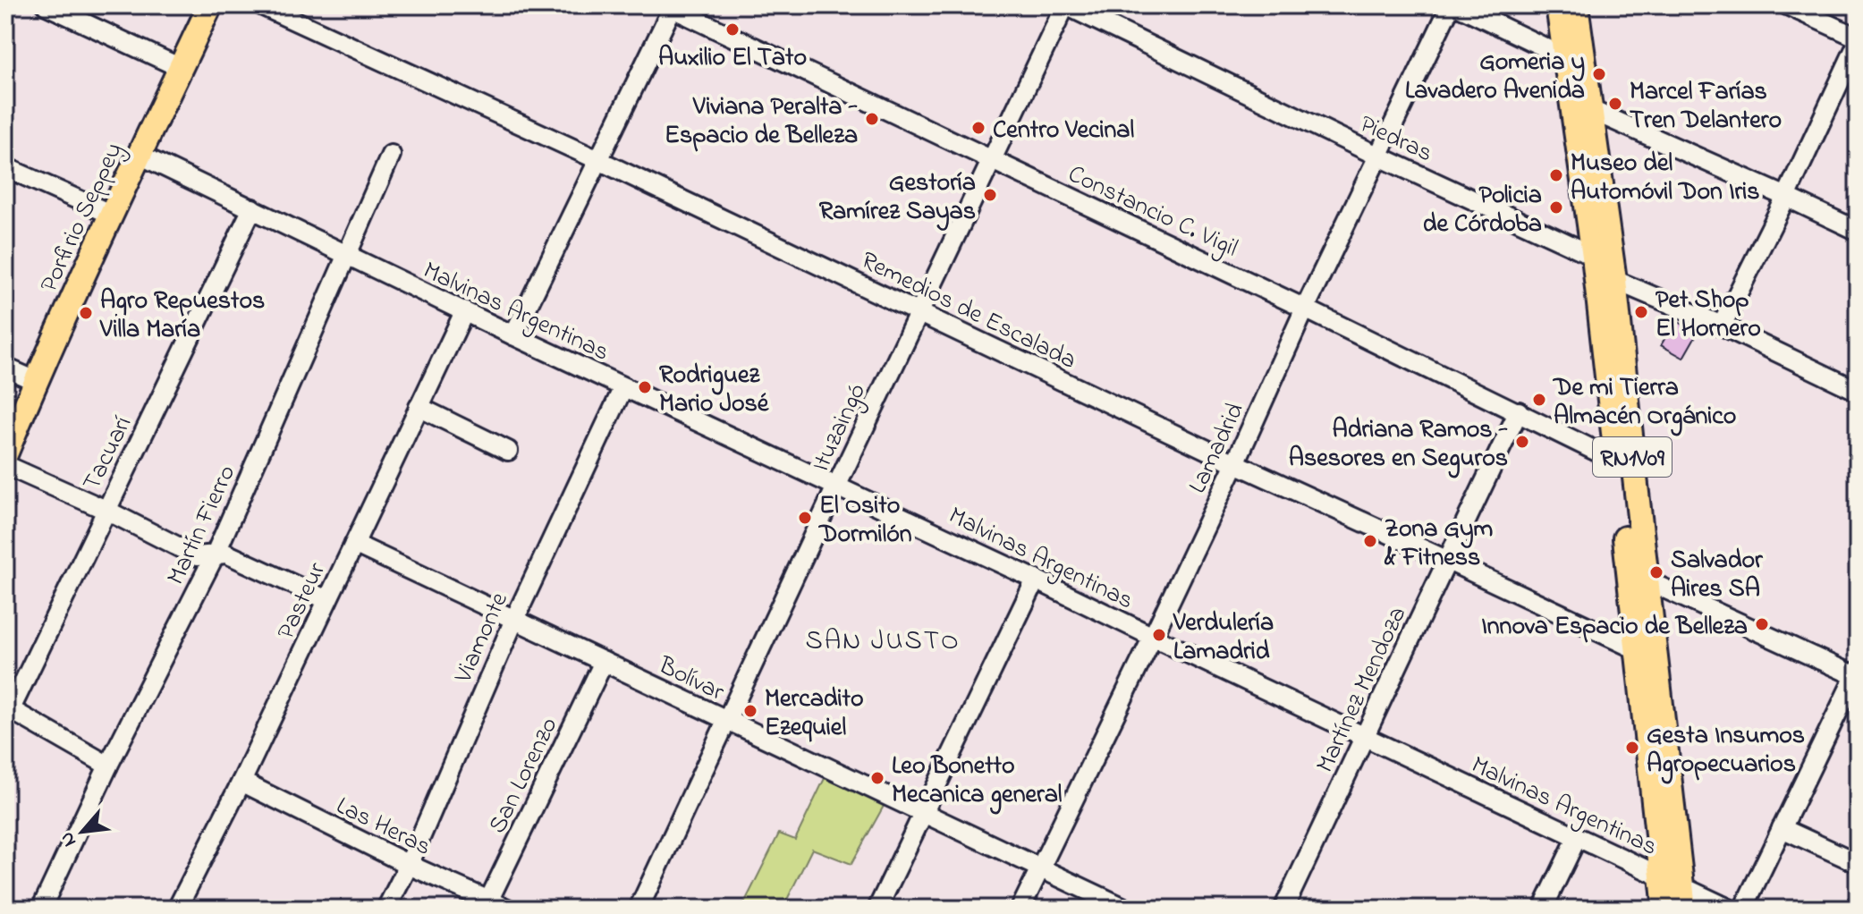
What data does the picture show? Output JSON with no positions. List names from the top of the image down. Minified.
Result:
{"streets":{"main road":["Porfirio Seppey","RN1V09"],"street":["Piedras","Constancio C. Vigil","Remedios de Escalada","Malvinas Argentinas","Ituzaingó","Lamadrid","Tacuarí","Martín Fierro","Pasteur","Viamonte","Bolívar","Martínez Mendoza","San Lorenzo","Las Heras"]},"crossings":[["Piedras","Ituzaingó"],["Piedras","Lamadrid"],["Piedras","RN1V09"],["Constancio C. Vigil","Ituzaingó"],["Constancio C. Vigil","Lamadrid"],["Constancio C. Vigil","RN1V09"],["Constancio C. Vigil","Martínez Mendoza"],["Porfirio Seppey","Malvinas Argentinas"],["Remedios de Escalada","Ituzaingó"],["Remedios de Escalada","Lamadrid"],["Remedios de Escalada","RN1V09"],["Remedios de Escalada","Martínez Mendoza"],["Malvinas Argentinas","Ituzaingó"],["Malvinas Argentinas","Lamadrid"],["Malvinas Argentinas","Tacuarí"],["Malvinas Argentinas","RN1V09"],["Malvinas Argentinas","Martín Fierro"],["Malvinas Argentinas","Pasteur"],["Malvinas Argentinas","Viamonte"],["Malvinas Argentinas","Martínez Mendoza"],["Ituzaingó","Bolívar"],["Lamadrid","Bolívar"],["Pasteur","Bolívar"],["Pasteur","Las Heras"],["Viamonte","Bolívar"],["Viamonte","Las Heras"],["Bolívar","San Lorenzo"],["San Lorenzo","Las Heras"]],"districts":["SAN JUSTO"],"places":["Auxilio El Tato","Gomeria y Lavadero Avenida","Marcel Farías Tren Delantero","Viviana Peralta - Espacio de Belleza","Centro Vecinal","Museo del Automóvil Don Iris","Gestoría Ramírez Sayas","Policia de Córdoba","Pet Shop El Hornero","Agro Repuestos Villa María","Rodriguez Mario José","De mi Tierra Almacén Orgánico","Adriana Ramos - Asesores en Seguros","El Osito Dormilón","Zona Gym & Fitness","Salvador Aires SA","Innova Espacio de Belleza","Verdulería Lamadrid","Mercadito Ezequiel","Gesta Insumos Agropecuarios","Leo Bonetto Mecanica general"],"north":"bottom left"}
